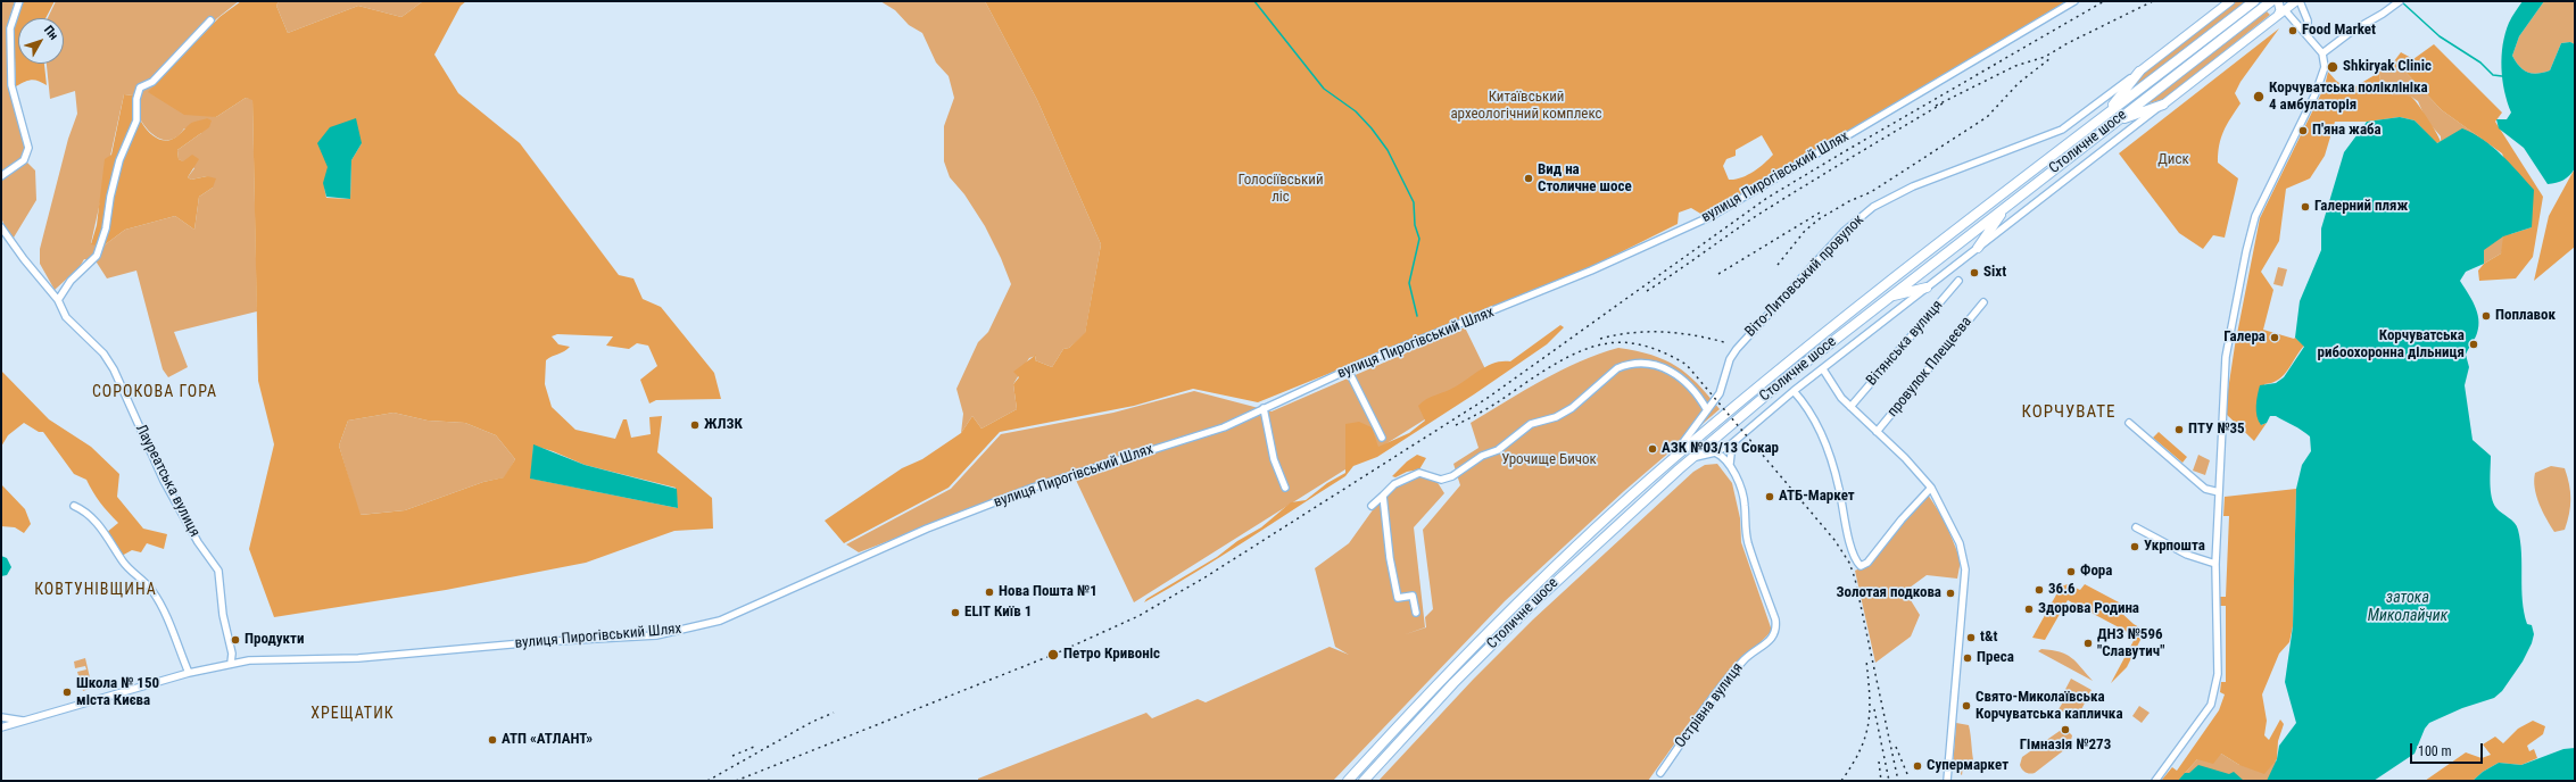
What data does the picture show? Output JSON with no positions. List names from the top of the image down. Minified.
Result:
{"streets":{"highway":["Столичне шосе"],"street":["вулиця Пирогівський Шлях","Віто-Литовський провулок","Вітянська вулиця","провулок Плещеєва","Лауреатська вулиця","Острівна вулиця"]},"crossings":[["Столичне шосе","Віто-Литовський провулок"],["вулиця Пирогівський Шлях","Лауреатська вулиця"]],"districts":["СОРОКОВА ГОРА","КОРЧУВАТЕ","КОВТУНІВЩИНА","ХРЕЩАТИК"],"water":["затока Миколайчик"],"parks":["Китаївський археологічний комплекс","Диск","Голосіївський ліс","Урочище Бичок"],"places":["Food Market","Shkiryak Clinic","Корчуватська поліклініка 4 амбулаторія","П'яна жаба","Вид на Столичне шосе","Галерний пляж","Sixt","Поплавок","Галера","Корчуватська рибоохоронна дільниця","ЖЛЗК","ПТУ №35","АЗК №03/13 Сокар","АТБ-Маркет","Укрпошта","Фора","36.6","Нова Пошта №1","Золотая подкова","Здорова Родина","ELIT Київ 1","t&t","Продукти","ДНЗ №596 \"Славутич\"","Петро Кривоніс","Преса","Школа № 150 міста Києва","Свято-Миколаївська Корчуватська капличка","Гімназія №273","АТП «АТЛАНТ»","Супермаркет"],"scale_bar":"100 m","north":"top right"}
